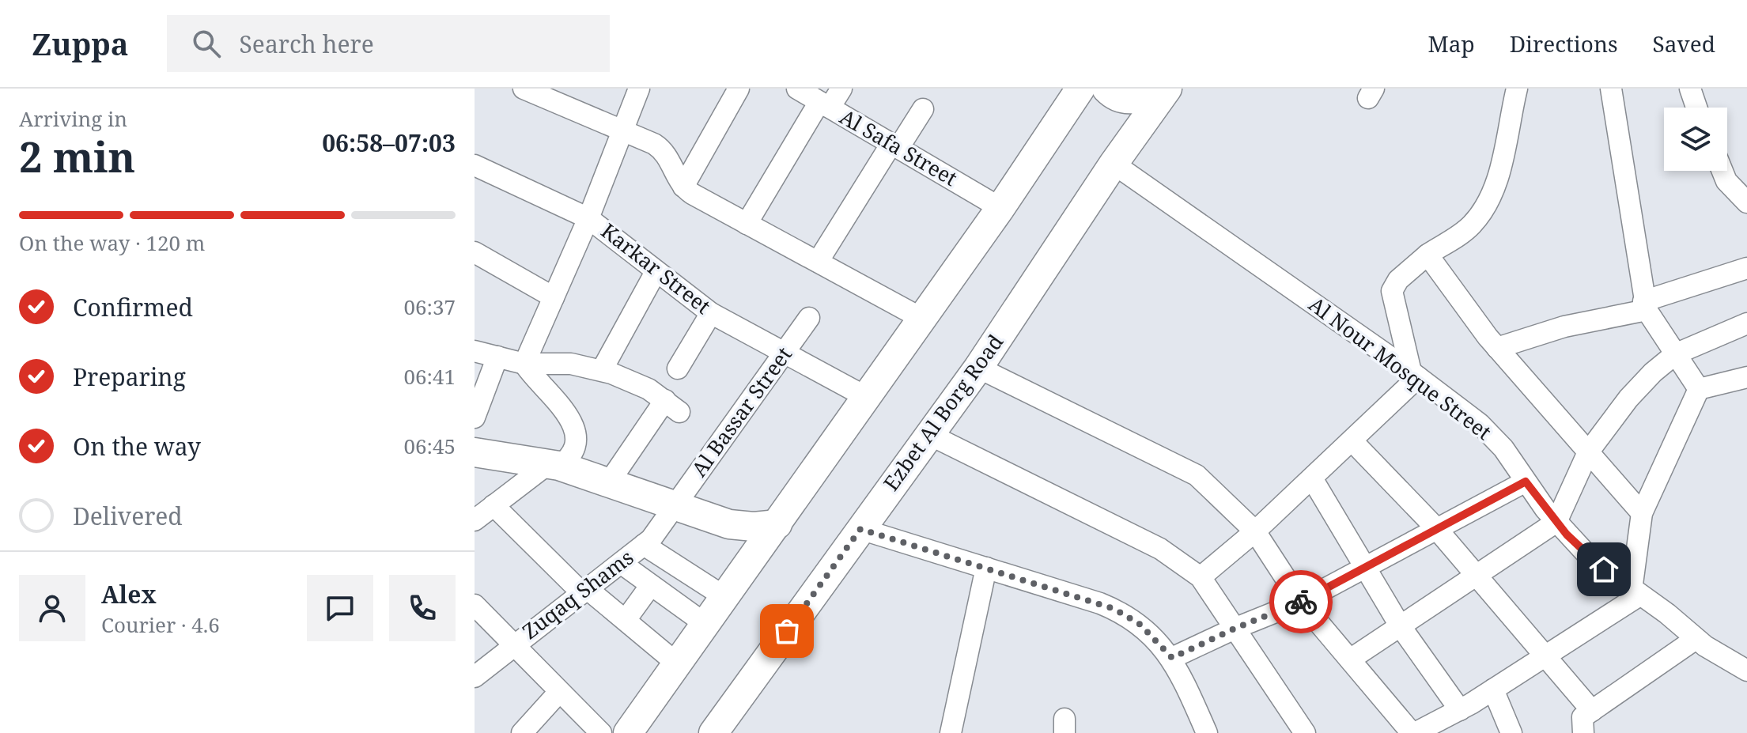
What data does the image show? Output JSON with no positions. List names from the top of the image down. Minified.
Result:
{"streets":{"street":["Al Safa Street","Karkar Street","Al Nour Mosque Street","Al Bassar Street","Ezbet Al Borg Road","Zuqaq Shams"]},"crossings":[["Karkar Street","Al Bassar Street"],["Al Nour Mosque Street","Ezbet Al Borg Road"],["Al Bassar Street","Zuqaq Shams"]],"page":{"header":"Zuppa","search":"Search here","nav":["Map","Directions","Saved"],"heading":["2 min","Arriving in","06:58–07:03"],"panel":["Alex","Courier · 4.6"],"bar":"On the way · 120 m","list":[["Confirmed","06:37"],["Preparing","06:41"],["On the way","06:45"],"Delivered"]}}
